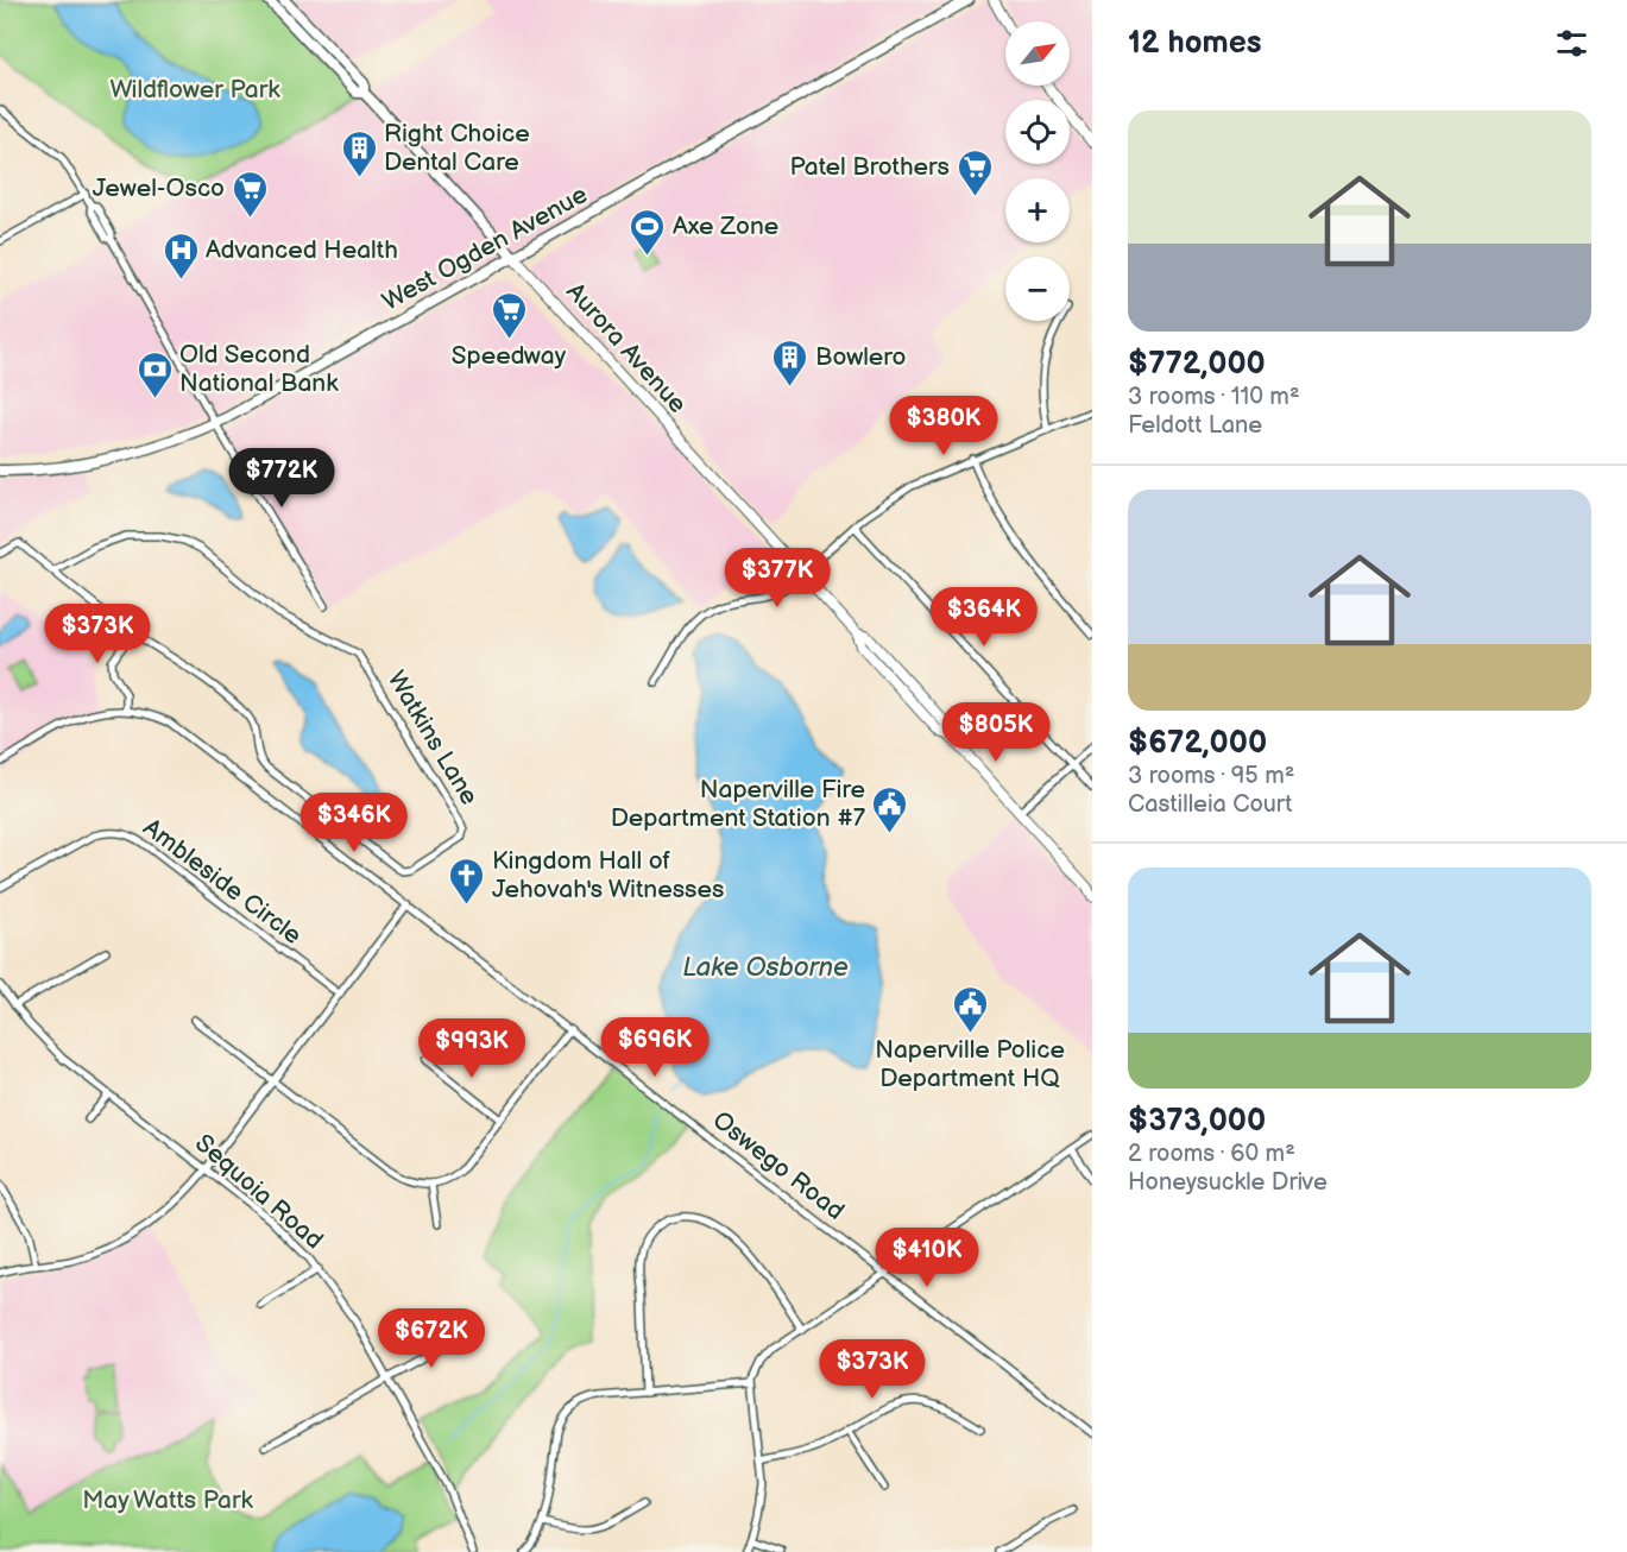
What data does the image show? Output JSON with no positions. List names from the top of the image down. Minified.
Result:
{"streets":{"main road":["West Ogden Avenue","Aurora Avenue"],"street":["Watkins Lane","Ambleside Circle","Oswego Road","Sequoia Road"]},"crossings":[["West Ogden Avenue","Aurora Avenue"]],"water":["Lake Osborne"],"parks":["Wildflower Park","May Watts Park"],"places":{"building":["Right Choice Dental Care","Bowlero"],"supermarket":["Patel Brothers","Jewel-Osco","Speedway"],"sports":["Axe Zone"],"hospital":["Advanced Health"],"bank":["Old Second National Bank"],"public building":["Naperville Fire Department Station #7","Naperville Police Department HQ"],"church":["Kingdom Hall of Jehovah's Witnesses"]},"north":"top right","page":{"heading":"12 homes","map_buttons":["+","−"],"list":[{"name":"$772,000","note":"3 rooms · 110 m² · Feldott Lane"},{"name":"$672,000","note":"3 rooms · 95 m² · Castilleia Court"},{"name":"$373,000","note":"2 rooms · 60 m² · Honeysuckle Drive"}],"price":["$380K","$772K","$377K","$364K","$373K","$805K","$346K","$696K","$993K","$410K","$672K","$373K"]}}
